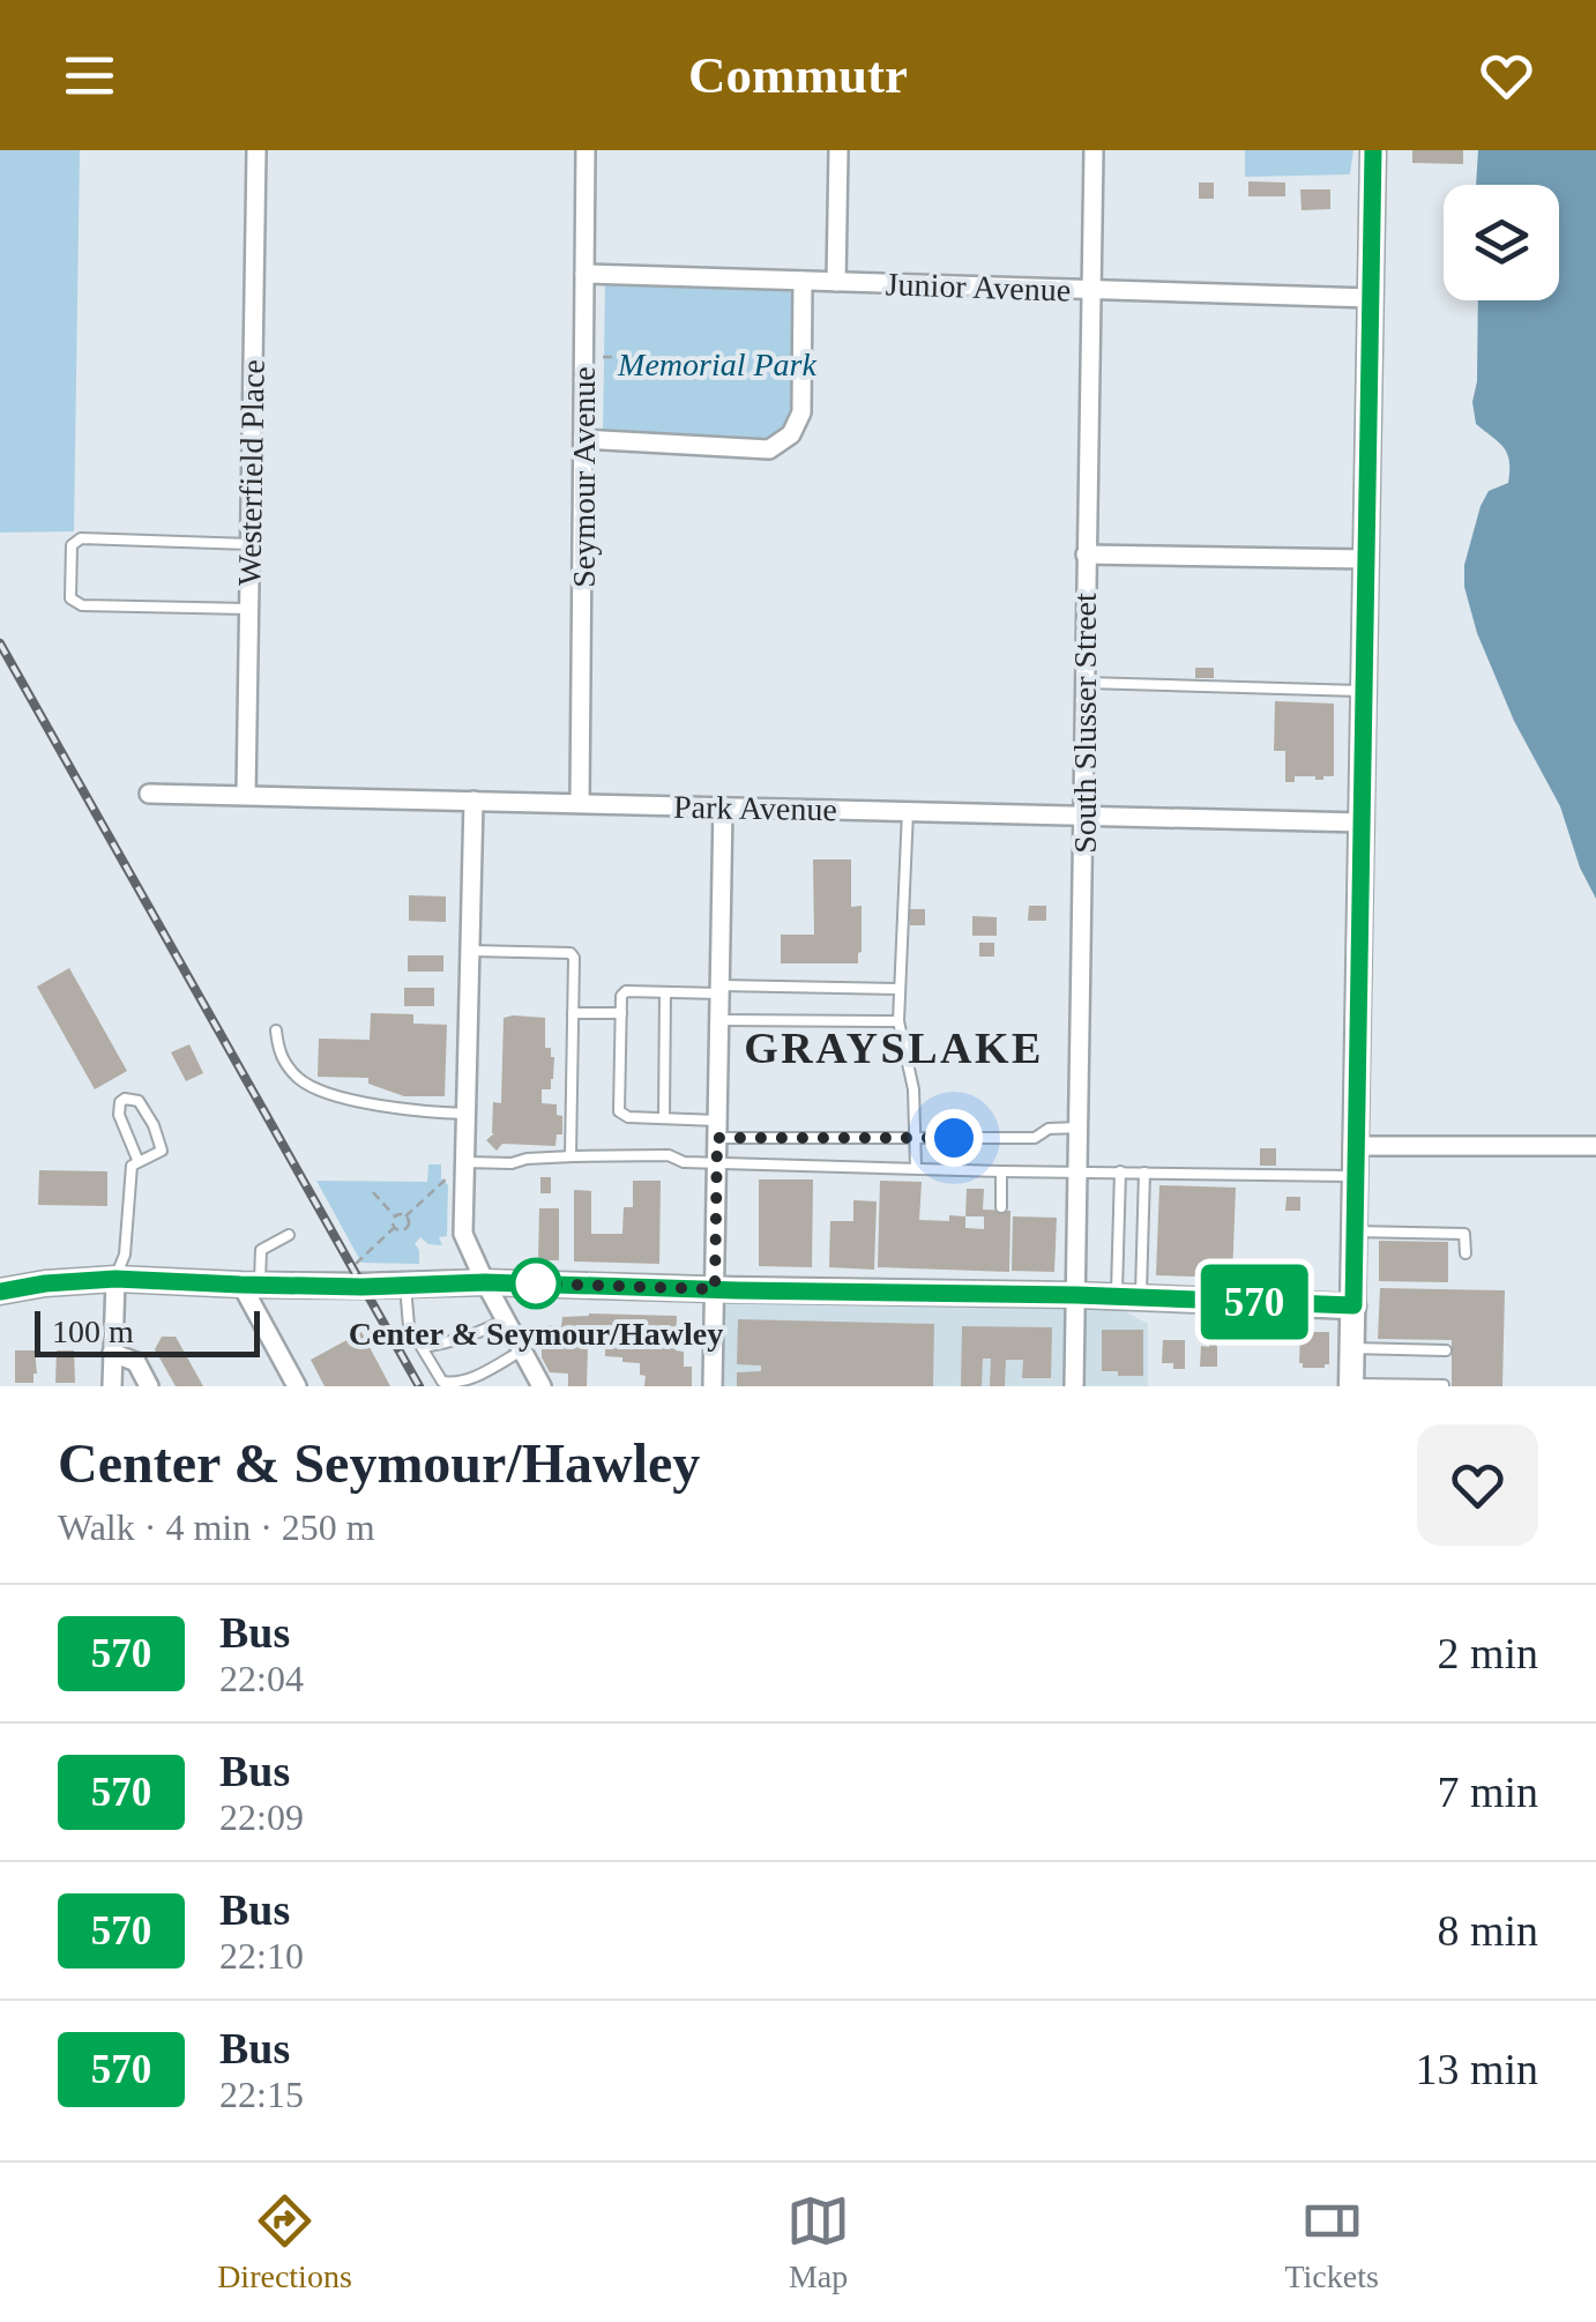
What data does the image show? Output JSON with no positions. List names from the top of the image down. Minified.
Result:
{"streets":{"street":["Junior Avenue","Westerfield Place","Seymour Avenue","South Slusser Street","Park Avenue"]},"crossings":[["Junior Avenue","Seymour Avenue"],["Junior Avenue","South Slusser Street"],["Westerfield Place","Park Avenue"],["Seymour Avenue","Park Avenue"],["South Slusser Street","Park Avenue"]],"districts":["GRAYSLAKE"],"parks":["Memorial Park"],"places":["Center & Seymour/Hawley"],"lines":["bus line 570"],"scale_bar":"100 m","page":{"header":"Commutr","on_map":"570","scale":"100 m","heading":["Center & Seymour/Hawley","Walk · 4 min · 250 m"],"list":[{"mark":"570","name":"Bus","note":"22:04","value":"2 min"},{"mark":"570","name":"Bus","note":"22:09","value":"7 min"},{"mark":"570","name":"Bus","note":"22:10","value":"8 min"},{"mark":"570","name":"Bus","note":"22:15","value":"13 min"}],"tabs":["Directions","Map","Tickets"]}}
